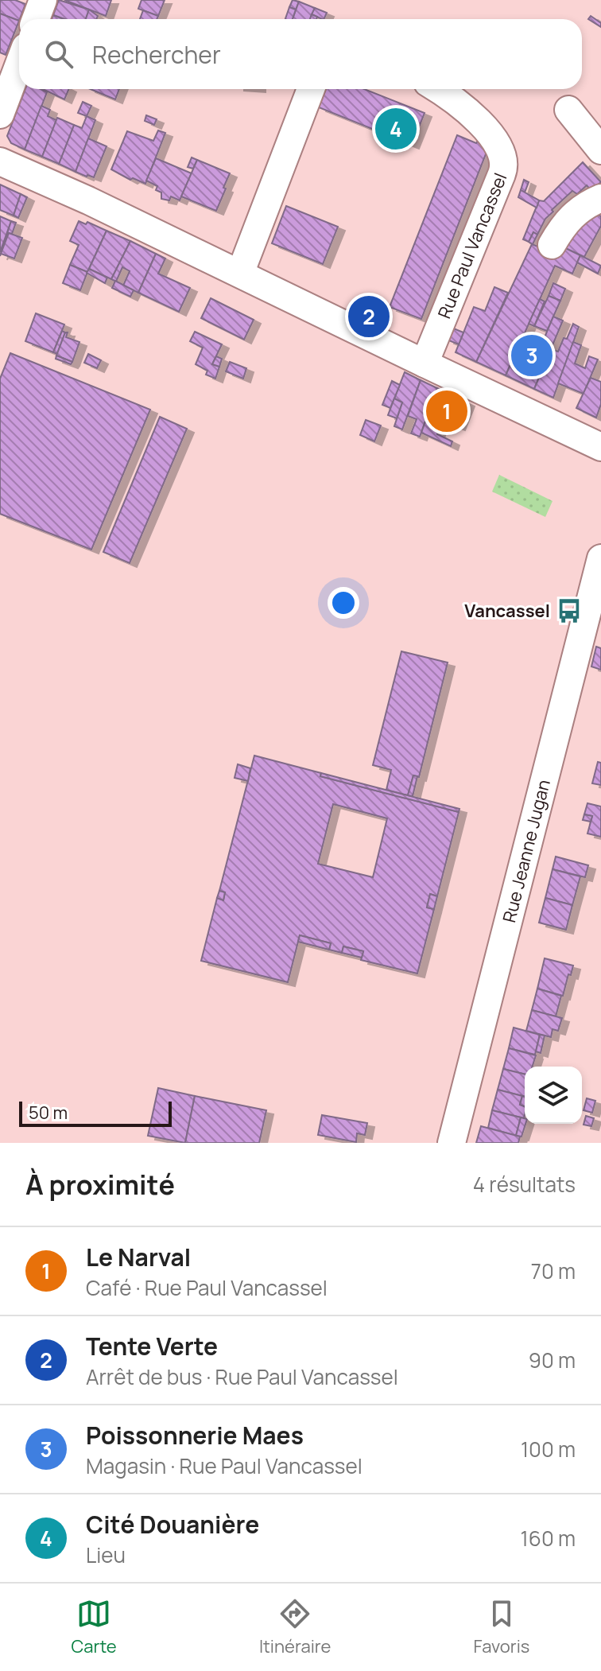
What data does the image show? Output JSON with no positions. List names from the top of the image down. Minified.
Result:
{"streets":{"street":["Rue Paul Vancassel","Rue Jeanne Jugan"]},"places":{"bus stop":["Vancassel"]},"scale_bar":"50 m","page":{"search":"Rechercher","pins":["4","2","3","1"],"scale":"50 m","heading":["À proximité","4 résultats"],"list":[{"mark":"1","name":"Le Narval","note":"Café · Rue Paul Vancassel","value":"70 m"},{"mark":"2","name":"Tente Verte","note":"Arrêt de bus · Rue Paul Vancassel","value":"90 m"},{"mark":"3","name":"Poissonnerie Maes","note":"Magasin · Rue Paul Vancassel","value":"100 m"},{"mark":"4","name":"Cité Douanière","note":"Lieu","value":"160 m"}],"nav":["Carte","Itinéraire","Favoris"]}}
